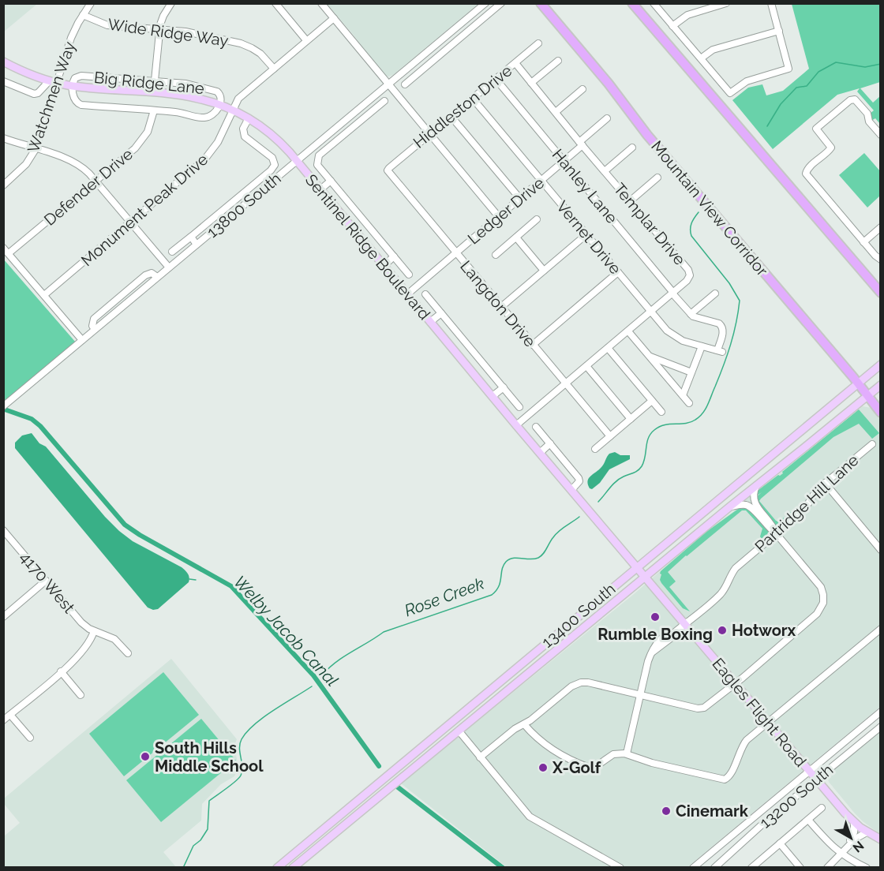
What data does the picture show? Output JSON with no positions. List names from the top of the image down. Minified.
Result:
{"streets":{"highway":["Mountain View Corridor"],"main road":["Sentinel Ridge Boulevard","13400 South","Eagles Flight Road"],"street":["Wide Ridge Way","Big Ridge Lane","Watchmen Way","Hiddleston Drive","Hanley Lane","Defender Drive","13800 South","Monument Peak Drive","Ledger Drive","Templar Drive","Vernet Drive","Langdon Drive","Partridge Hill Lane","4170 West","13200 South"]},"crossings":[["Wide Ridge Way","Watchmen Way"],["Wide Ridge Way","Monument Peak Drive"],["Big Ridge Lane","Sentinel Ridge Boulevard"],["Watchmen Way","Sentinel Ridge Boulevard"],["Hiddleston Drive","Hanley Lane"],["Hiddleston Drive","Templar Drive"],["Hiddleston Drive","Vernet Drive"],["Hiddleston Drive","Langdon Drive"],["Hanley Lane","Ledger Drive"],["Hanley Lane","Templar Drive"],["Hanley Lane","Vernet Drive"],["13800 South","Sentinel Ridge Boulevard"],["Mountain View Corridor","13400 South"],["Monument Peak Drive","Sentinel Ridge Boulevard"],["Ledger Drive","Templar Drive"],["Ledger Drive","Vernet Drive"],["Ledger Drive","Sentinel Ridge Boulevard"],["Ledger Drive","Langdon Drive"],["Templar Drive","Vernet Drive"],["Templar Drive","Sentinel Ridge Boulevard"],["Templar Drive","Langdon Drive"],["Sentinel Ridge Boulevard","13400 South"],["Sentinel Ridge Boulevard","Eagles Flight Road"],["Partridge Hill Lane","Eagles Flight Road"],["13400 South","Eagles Flight Road"],["Eagles Flight Road","13200 South"]],"water":["Rose Creek","Welby Jacob Canal"],"places":["Rumble Boxing","Hotworx","South Hills Middle School","X-Golf","Cinemark"],"north":"bottom right"}
